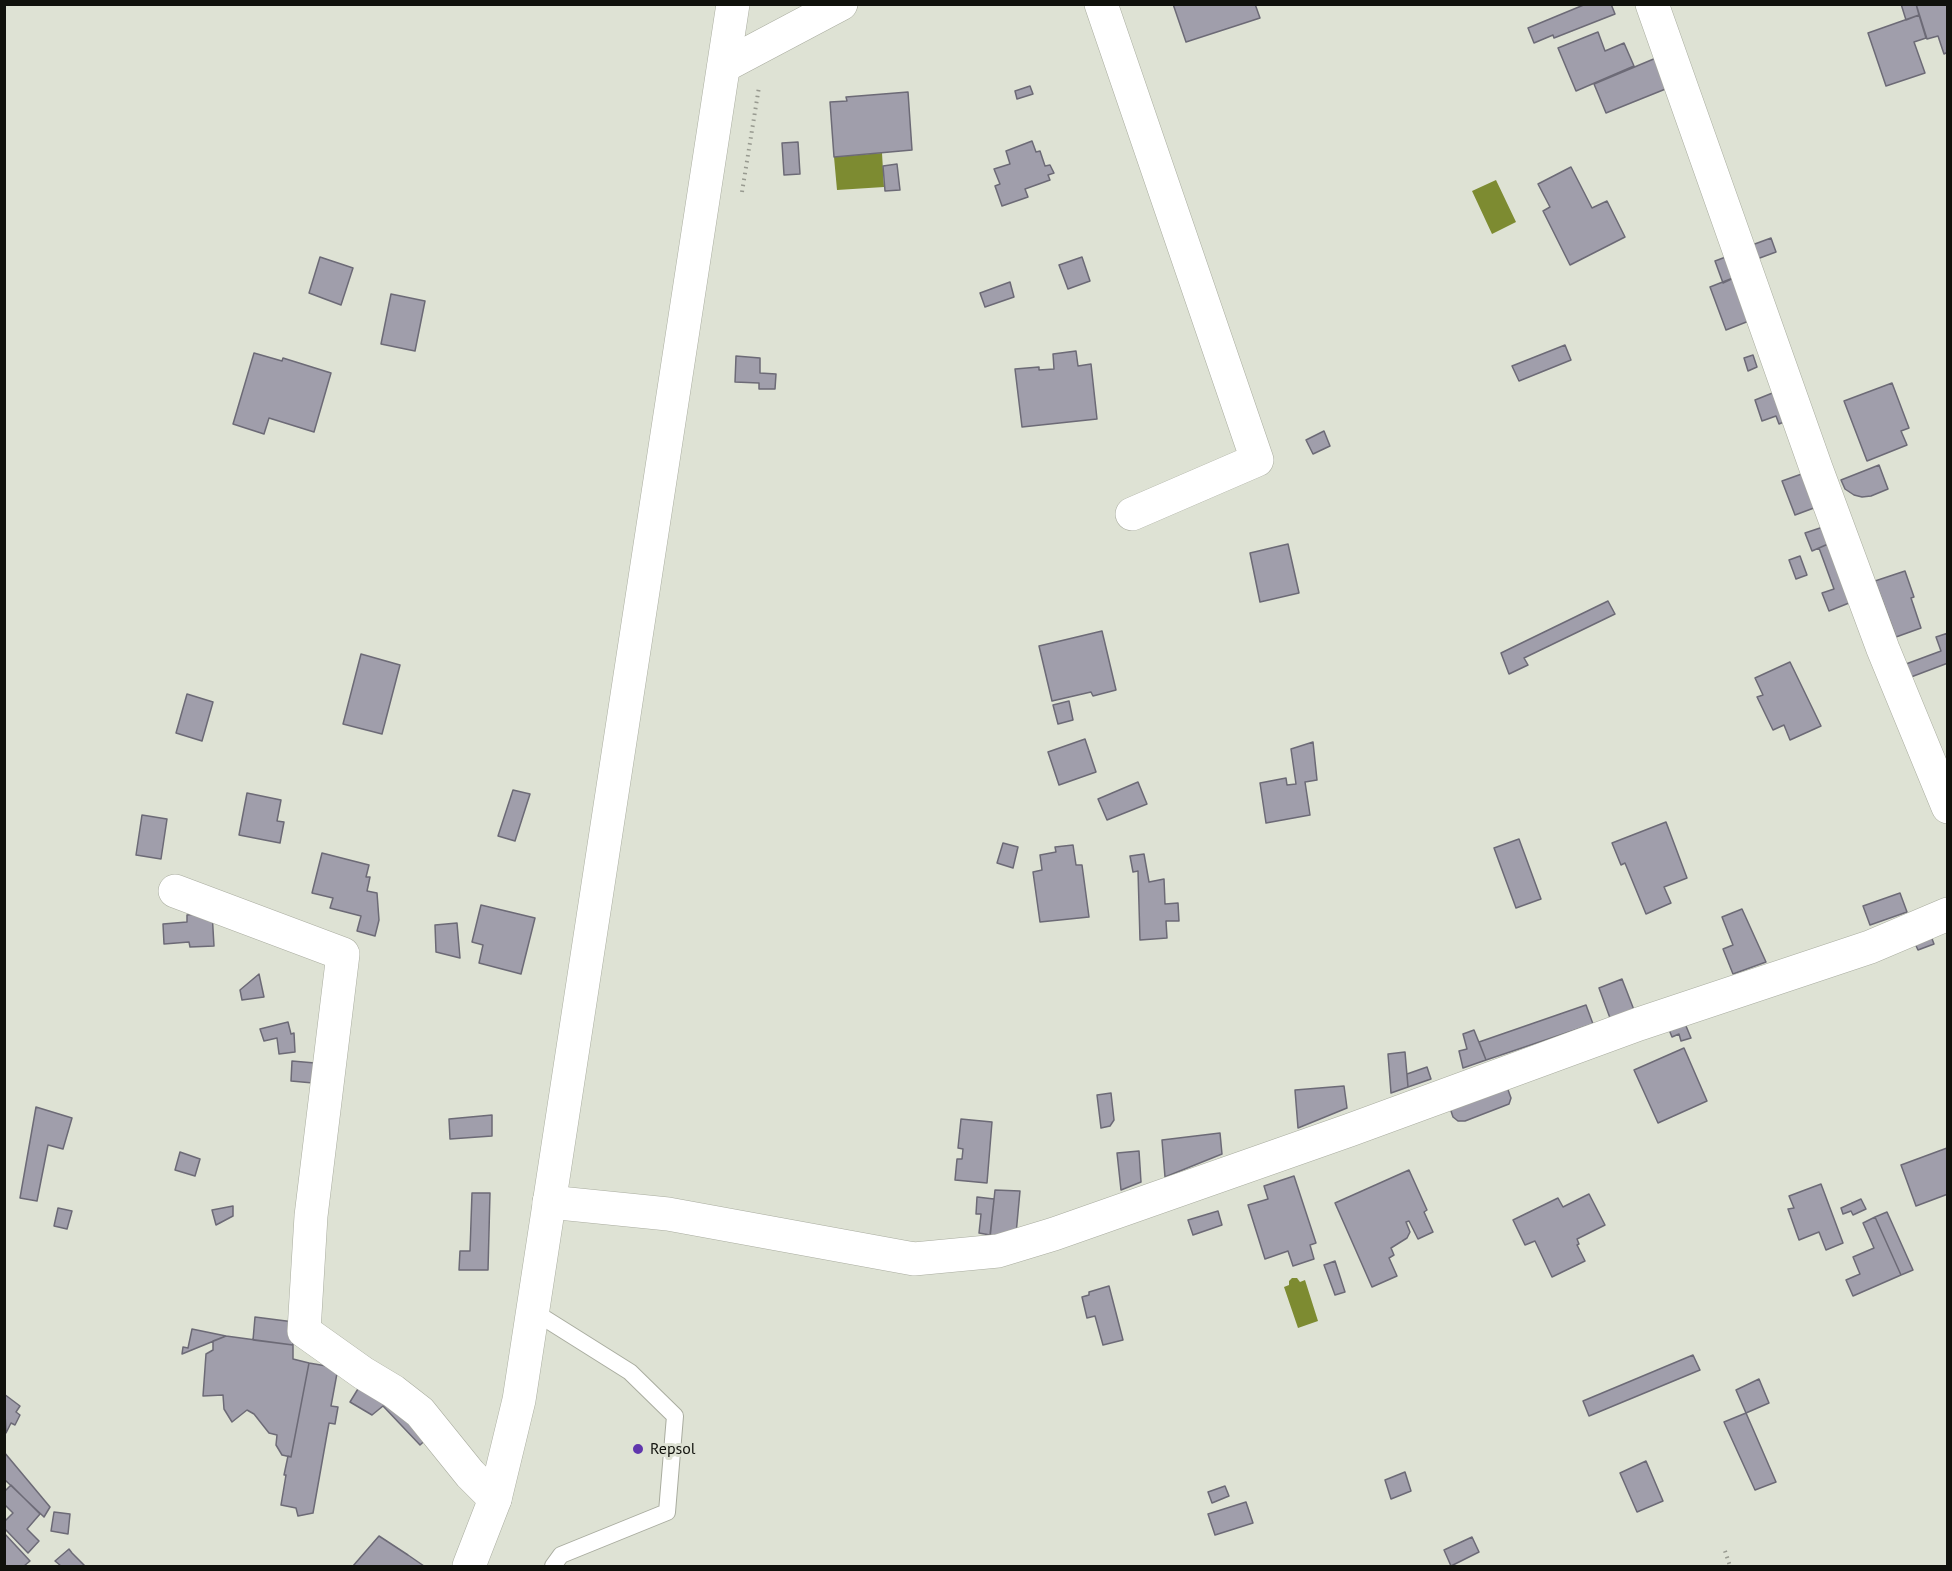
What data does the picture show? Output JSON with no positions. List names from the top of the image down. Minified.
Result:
{"places":["Repsol"]}
